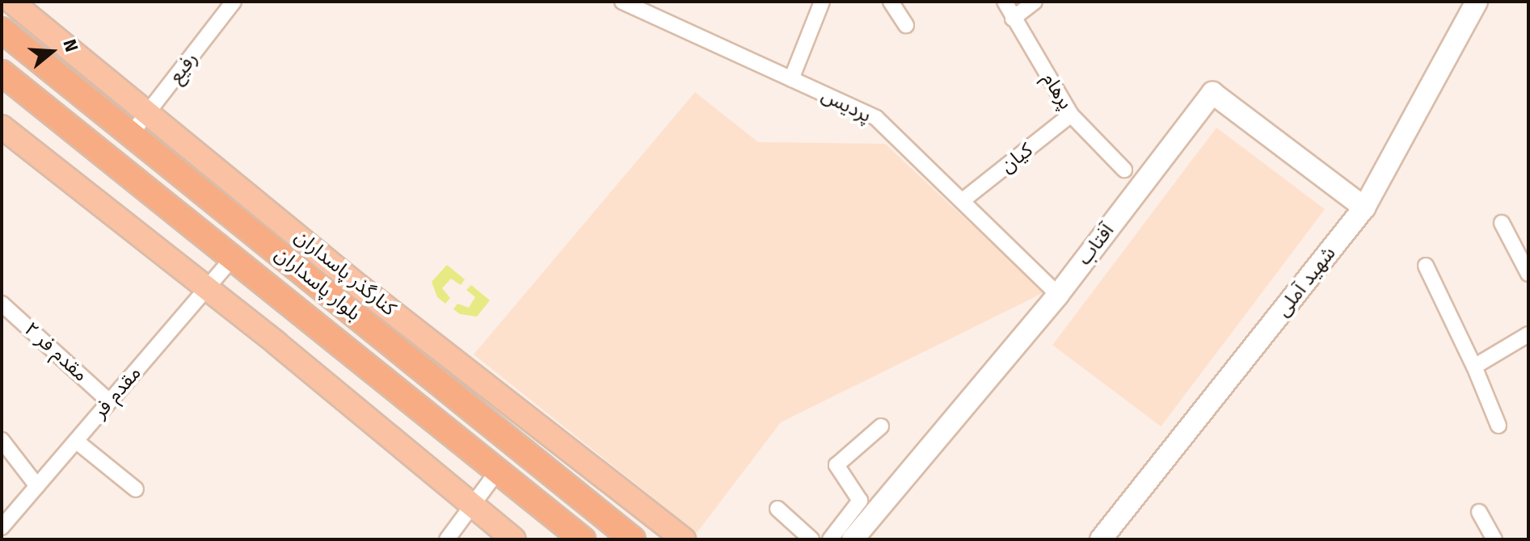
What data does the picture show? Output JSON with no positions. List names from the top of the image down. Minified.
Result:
{"streets":{"highway":["بلوار پاسداران"],"main road":["آفتاب","کنارگذر پاسداران","شهید آملی"],"street":["رفیع","پرهام","پردیس","کیان","مقدم فر ۲","مقدم فر"]},"crossings":[["رفیع","کنارگذر پاسداران"],["رفیع","بلوار پاسداران"],["پرهام","کیان"],["پردیس","کیان"],["پردیس","آفتاب"],["آفتاب","شهید آملی"],["بلوار پاسداران","مقدم فر"],["مقدم فر ۲","مقدم فر"]],"north":"right"}
